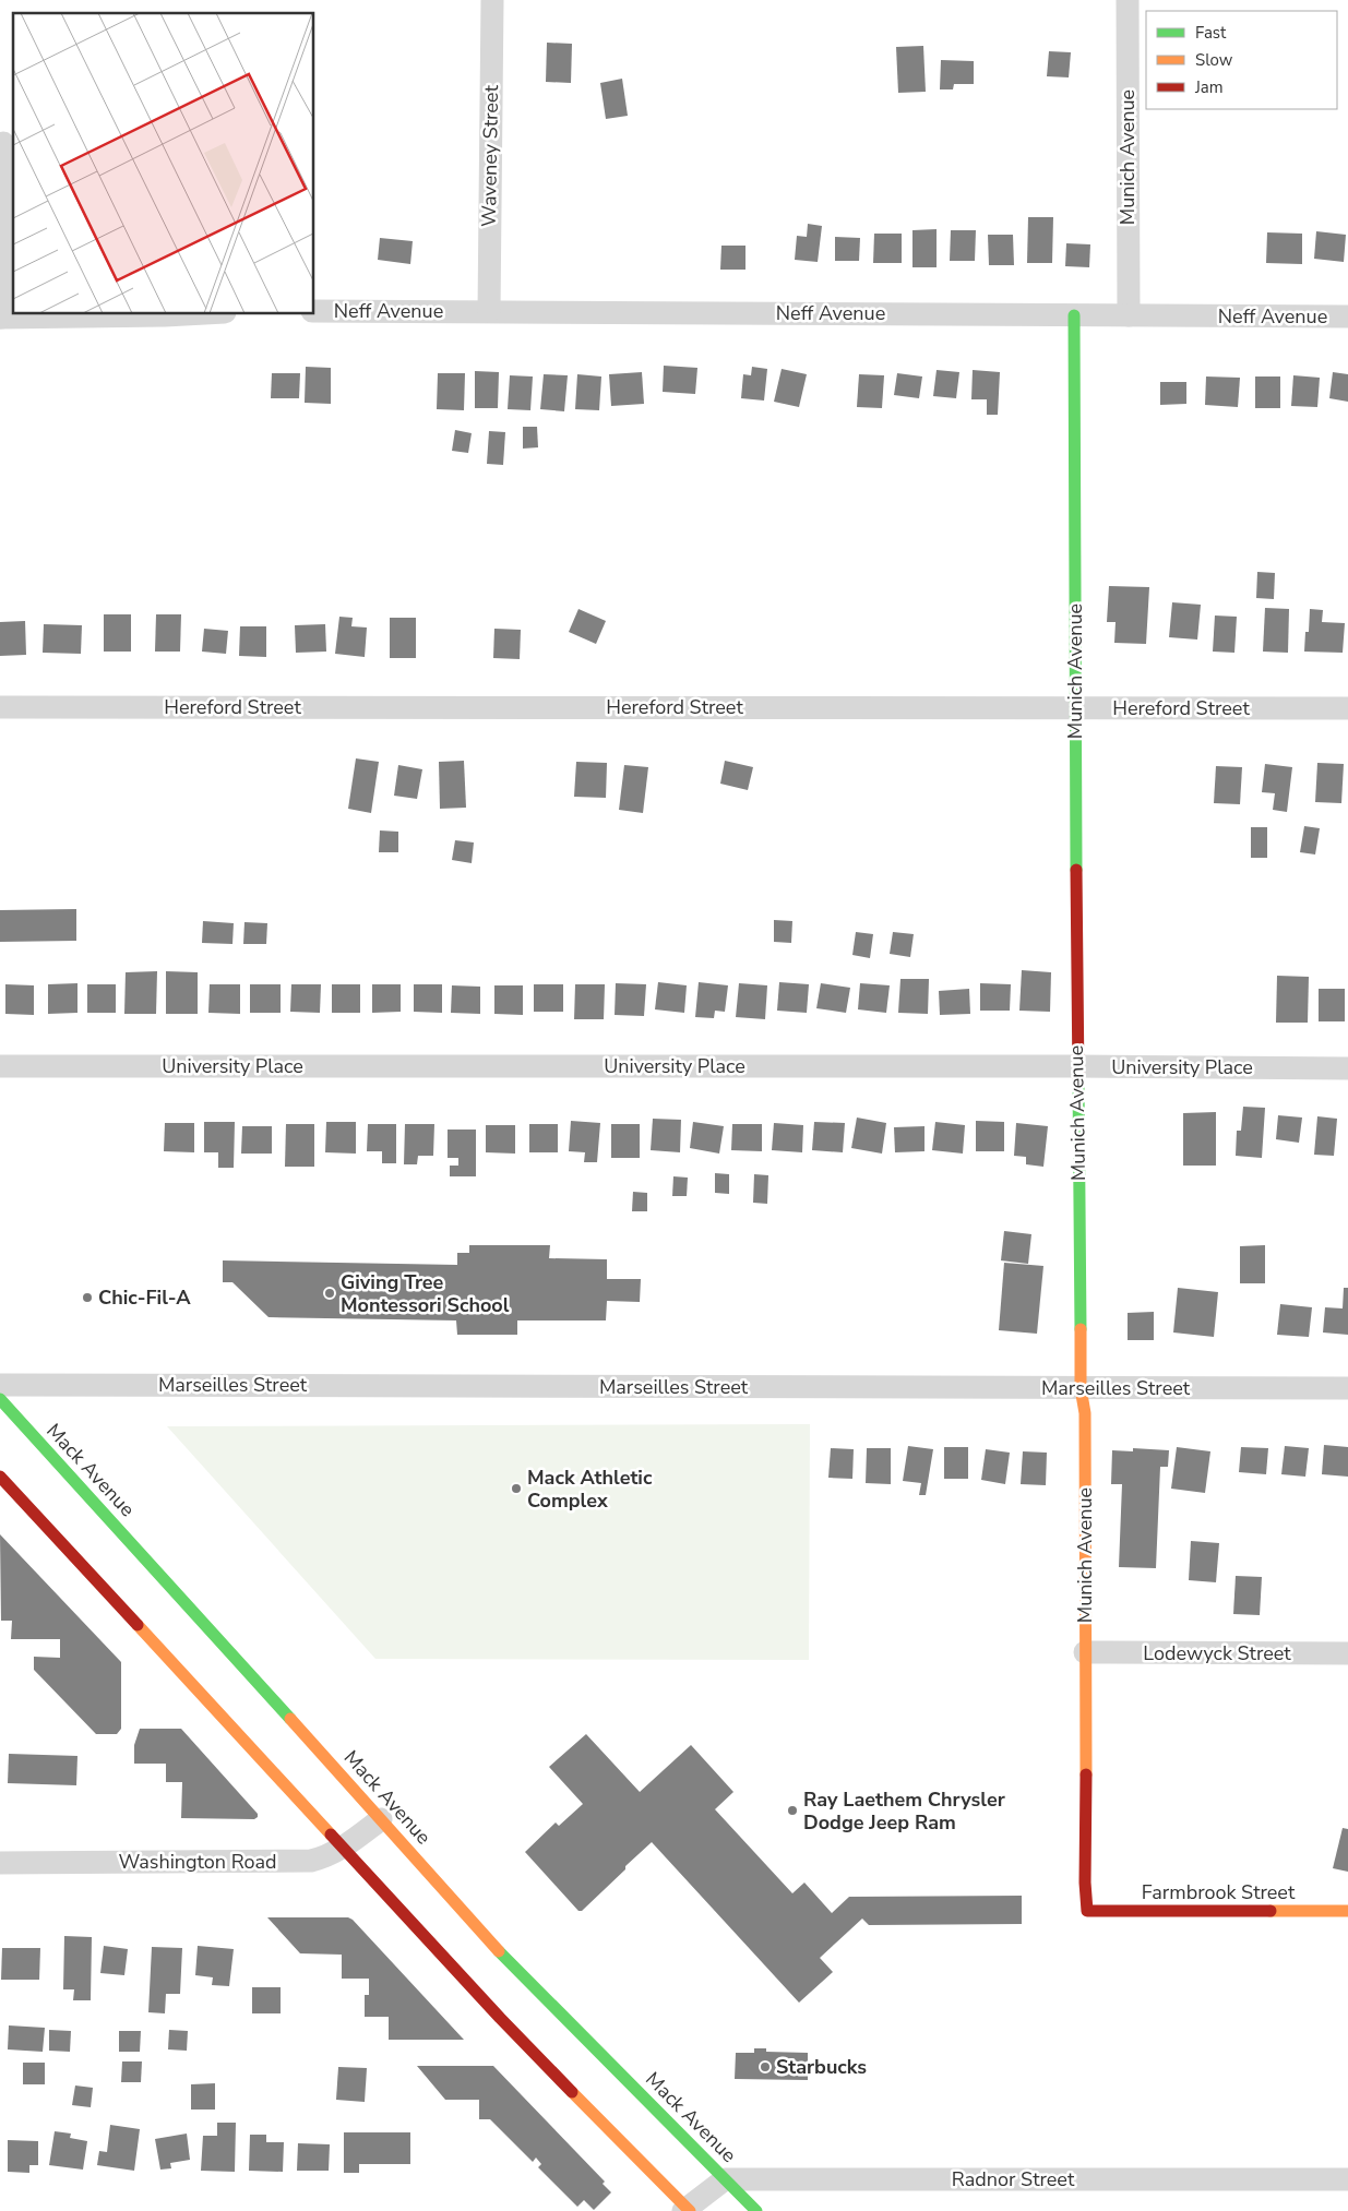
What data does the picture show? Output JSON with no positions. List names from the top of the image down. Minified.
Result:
{"streets":{"main road":["Munich Avenue","Mack Avenue","Farmbrook Street"],"street":["Waveney Street","Neff Avenue","Hereford Street","University Place","Marseilles Street","Lodewyck Street","Washington Road","Radnor Street"]},"crossings":[["Waveney Street","Neff Avenue"],["Munich Avenue","Neff Avenue"],["Munich Avenue","Hereford Street"],["Munich Avenue","University Place"],["Munich Avenue","Marseilles Street"],["Munich Avenue","Lodewyck Street"],["Munich Avenue","Farmbrook Street"],["Mack Avenue","Washington Road"],["Mack Avenue","Radnor Street"]],"places":["Giving Tree Montessori School","Chic-Fil-A","Mack Athletic Complex","Ray Laethem Chrysler Dodge Jeep Ram","Starbucks"],"legend":["Fast","Slow","Jam"]}
